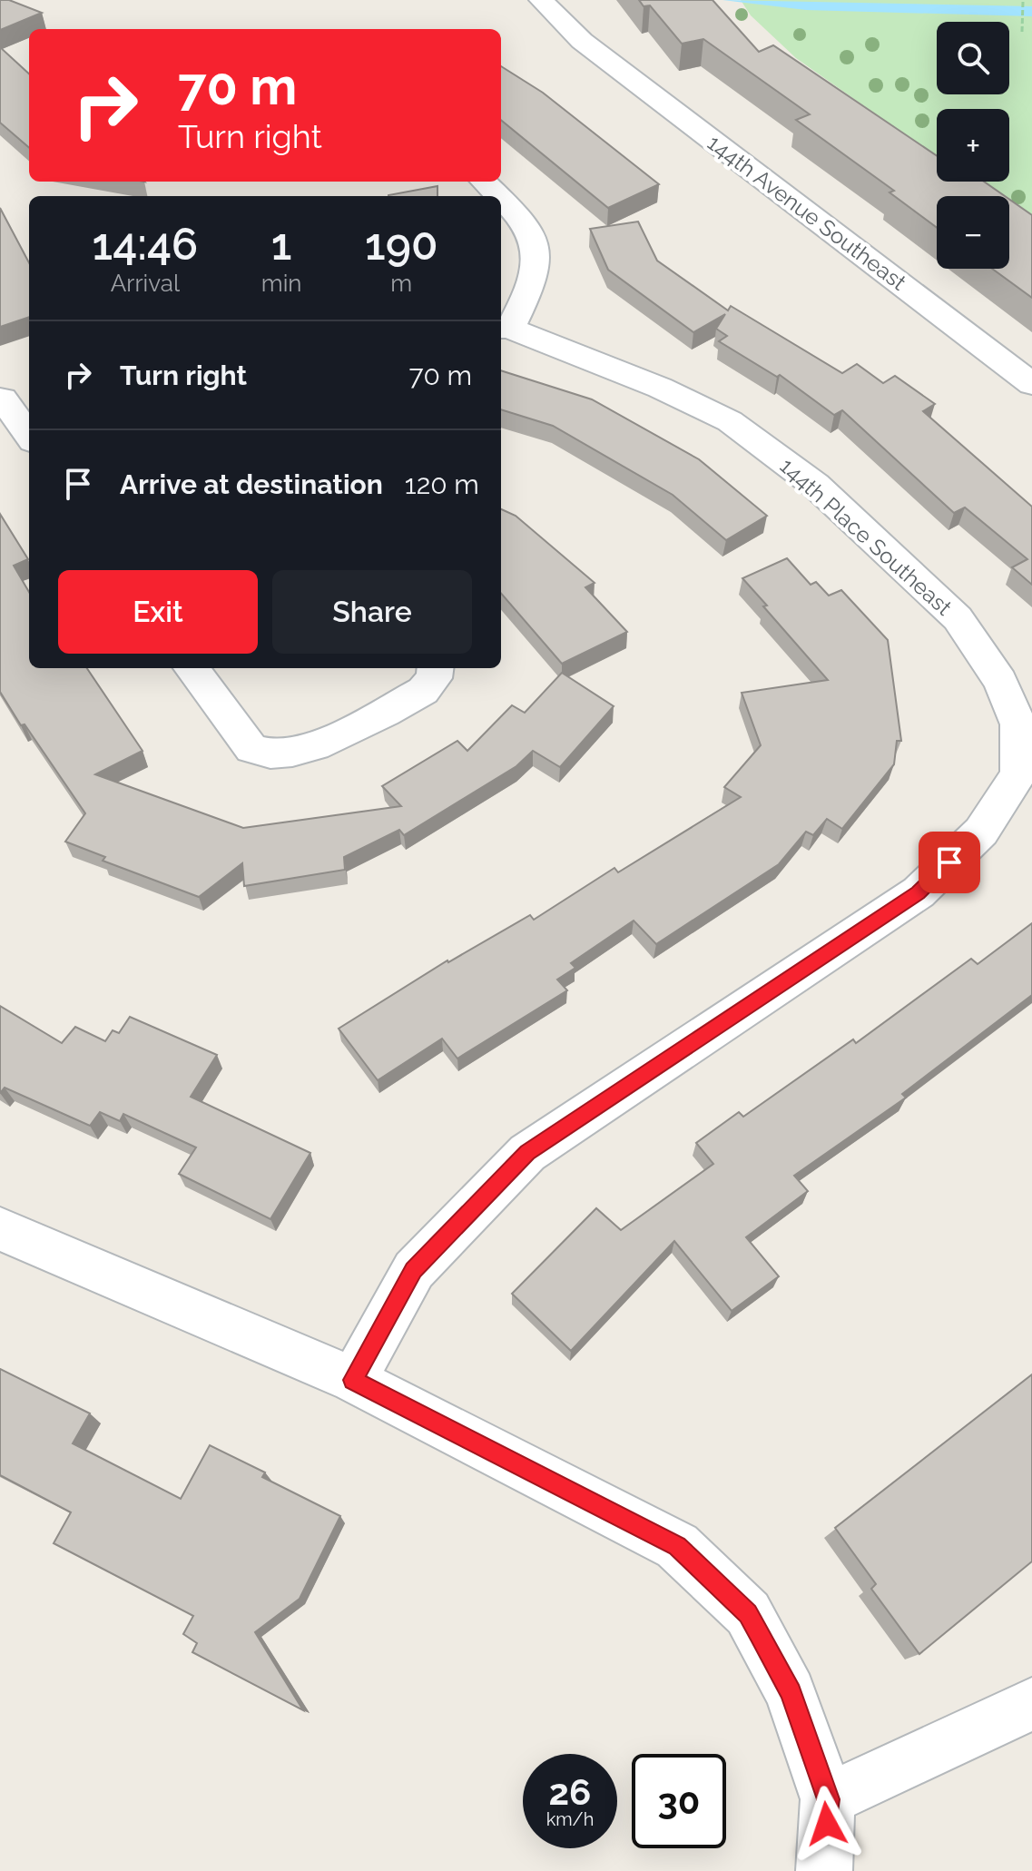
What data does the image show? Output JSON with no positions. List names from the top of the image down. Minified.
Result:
{"streets":{"street":["144th Avenue Southeast","144th Place Southeast"]},"page":{"map_buttons":["+","−"],"turn":["70 m","Turn right"],"eta":["14:46","Arrival","1","min","190","m"],"list":[{"name":"Turn right","value":"70 m"},{"name":"Arrive at destination","value":"120 m"}],"buttons":["Exit","Share"],"speed":"26 km/h","limit":"30"}}
